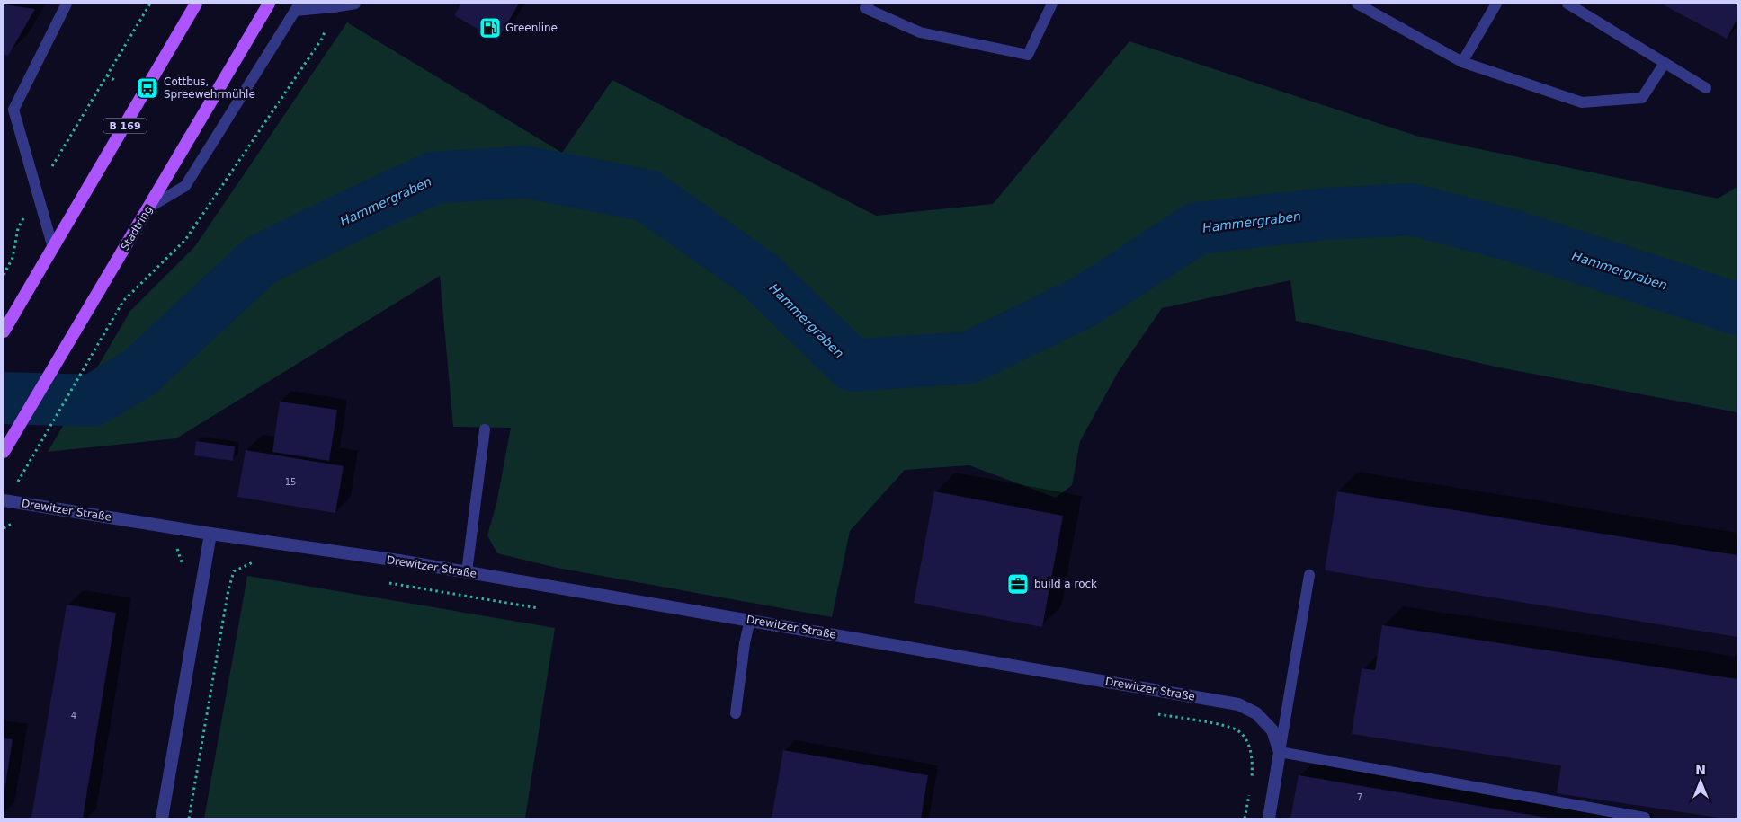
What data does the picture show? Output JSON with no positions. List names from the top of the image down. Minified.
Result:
{"streets":{"main road":["B 169","Stadtring"],"street":["Drewitzer Straße"]},"water":["Hammergraben"],"places":{"fuel station":["Greenline"],"bus stop":["Cottbus, Spreewehrmühle"],"office":["build a rock"]},"house_numbers":["15","4","7"],"north":"top"}
